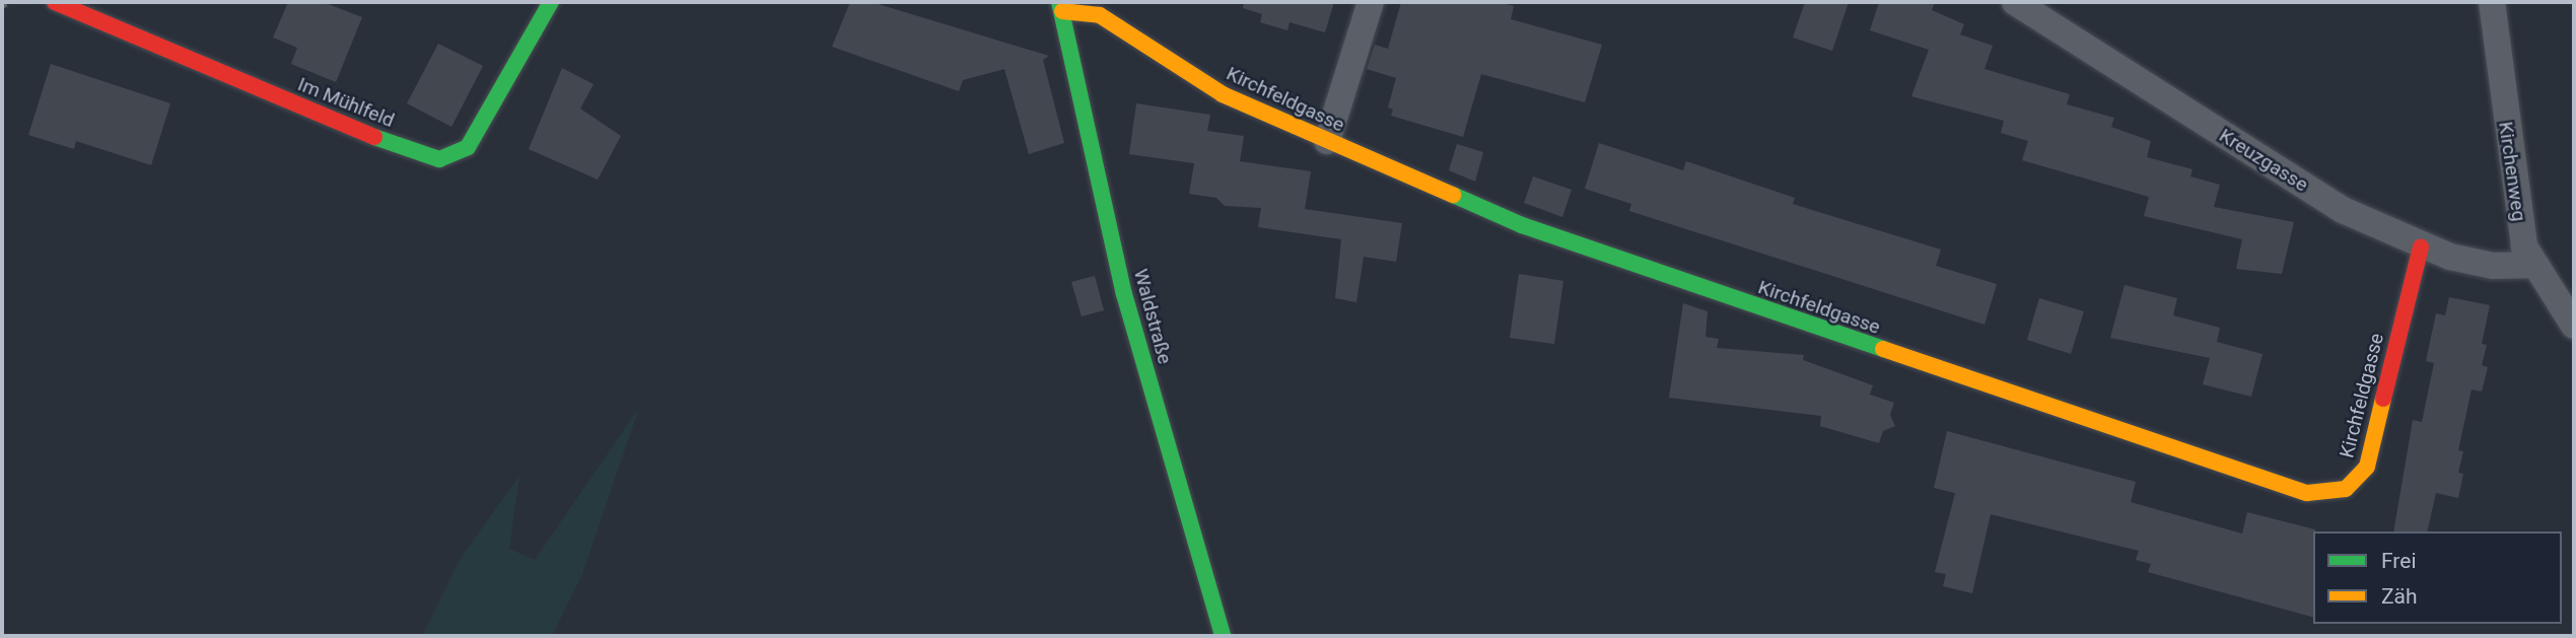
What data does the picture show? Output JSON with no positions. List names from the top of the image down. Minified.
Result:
{"streets":{"street":["Kirchfeldgasse","Im Mühlfeld","Kreuzgasse","Kirchenweg","Waldstraße"]},"crossings":[["Kirchfeldgasse","Kreuzgasse"],["Kirchfeldgasse","Waldstraße"],["Kreuzgasse","Kirchenweg"]],"legend":["Frei","Zäh"]}
